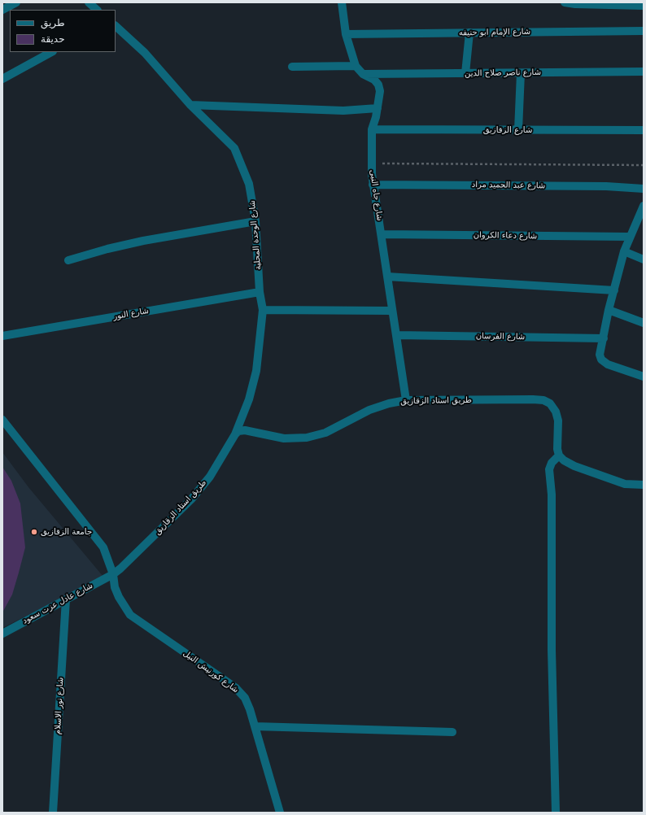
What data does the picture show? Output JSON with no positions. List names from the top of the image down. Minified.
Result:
{"streets":{"street":["شارع الإمام ابو حنيفه","شارع ناصر صلاح الدين","شارع الزقازيق","شارع عبد الحميد مراد","شارع جاه النبى","شارع الوحدة المحلية","شارع دعاء الكروان","شارع النور","شارع الفرسان","طريق استاد الزقازيق","شارع عادل عزت سعود","شارع كورنيش النيل","شارع نور الاسلام"]},"crossings":[["شارع الإمام ابو حنيفه","شارع جاه النبى"],["شارع ناصر صلاح الدين","شارع جاه النبى"],["شارع الزقازيق","شارع جاه النبى"],["شارع عبد الحميد مراد","شارع جاه النبى"],["شارع جاه النبى","شارع دعاء الكروان"],["شارع جاه النبى","شارع الفرسان"],["شارع جاه النبى","طريق استاد الزقازيق"],["شارع الوحدة المحلية","شارع النور"],["شارع الوحدة المحلية","طريق استاد الزقازيق"],["طريق استاد الزقازيق","شارع عادل عزت سعود"],["طريق استاد الزقازيق","شارع كورنيش النيل"],["شارع عادل عزت سعود","شارع كورنيش النيل"],["شارع عادل عزت سعود","شارع نور الاسلام"]],"places":["جامعة الزقازيق"],"legend":["طريق","حديقة"]}
